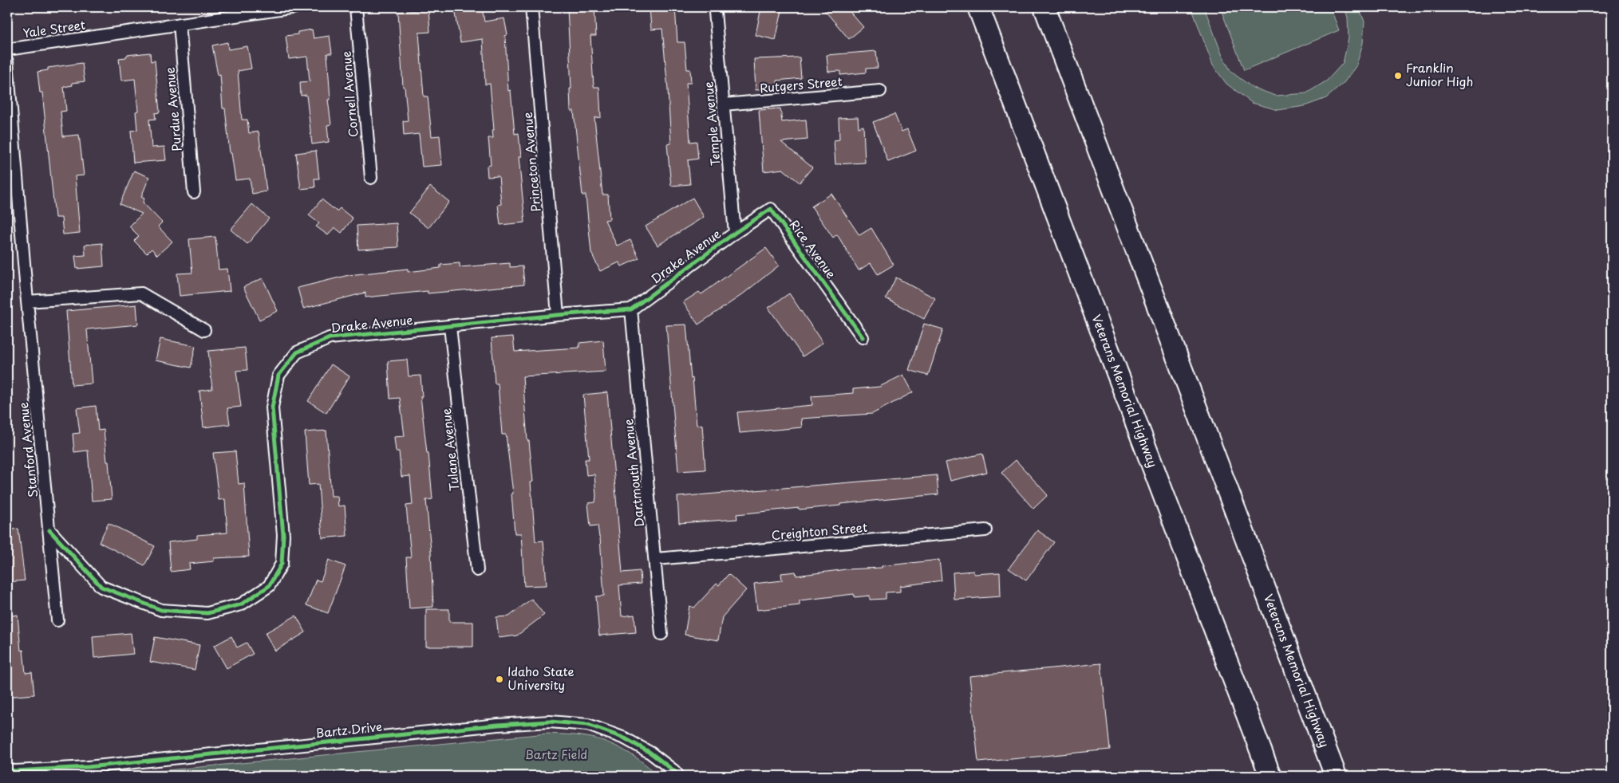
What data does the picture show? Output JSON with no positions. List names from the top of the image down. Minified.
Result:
{"streets":{"highway":["Veterans Memorial Highway"],"street":["Yale Street","Rutgers Street","Cornell Avenue","Purdue Avenue","Temple Avenue","Princeton Avenue","Rice Avenue","Drake Avenue","Stanford Avenue","Tulane Avenue","Dartmouth Avenue","Creighton Street","Bartz Drive"]},"crossings":[["Yale Street","Purdue Avenue"],["Rutgers Street","Temple Avenue"],["Temple Avenue","Rice Avenue"],["Temple Avenue","Drake Avenue"],["Princeton Avenue","Drake Avenue"],["Rice Avenue","Drake Avenue"],["Drake Avenue","Stanford Avenue"],["Drake Avenue","Tulane Avenue"],["Drake Avenue","Dartmouth Avenue"],["Dartmouth Avenue","Creighton Street"]],"parks":["Bartz Field"],"places":["Franklin Junior High","Idaho State University"]}
